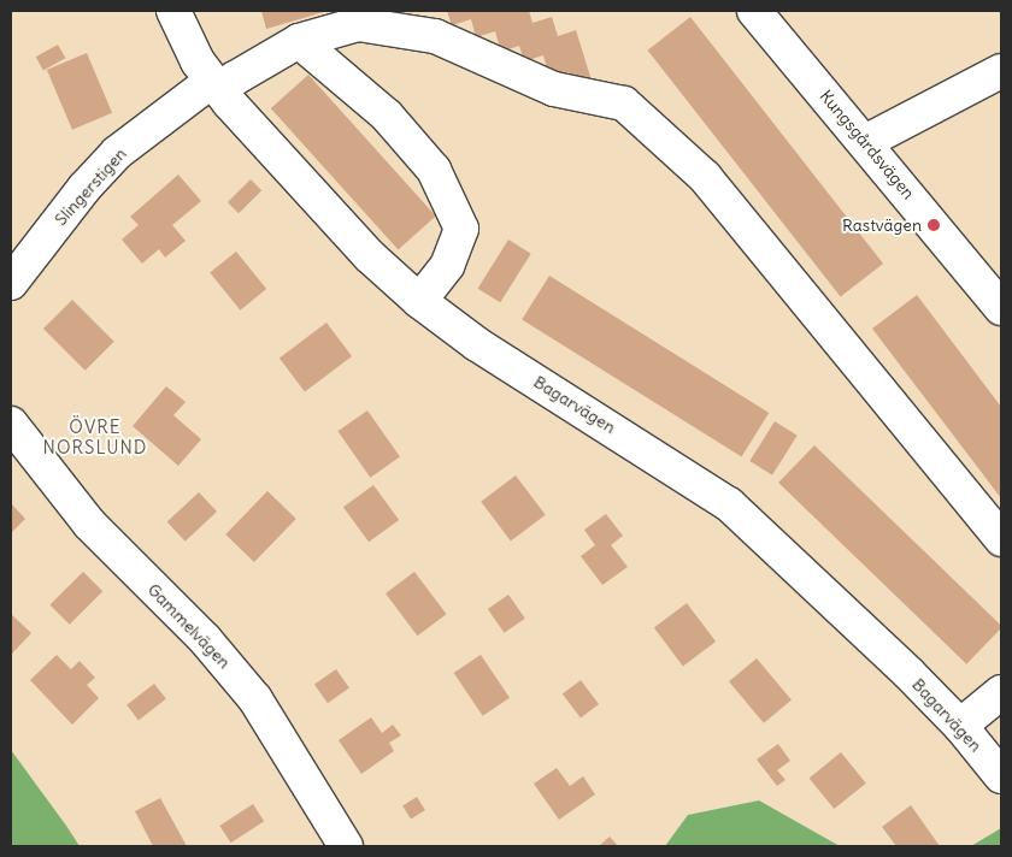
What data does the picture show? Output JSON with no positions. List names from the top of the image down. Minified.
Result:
{"streets":{"street":["Kungsgårdsvägen","Slingerstigen","Bagarvägen","Gammelvägen"]},"crossings":[["Slingerstigen","Bagarvägen"]],"districts":["ÖVRE NORSLUND"],"places":["Rastvägen"]}
